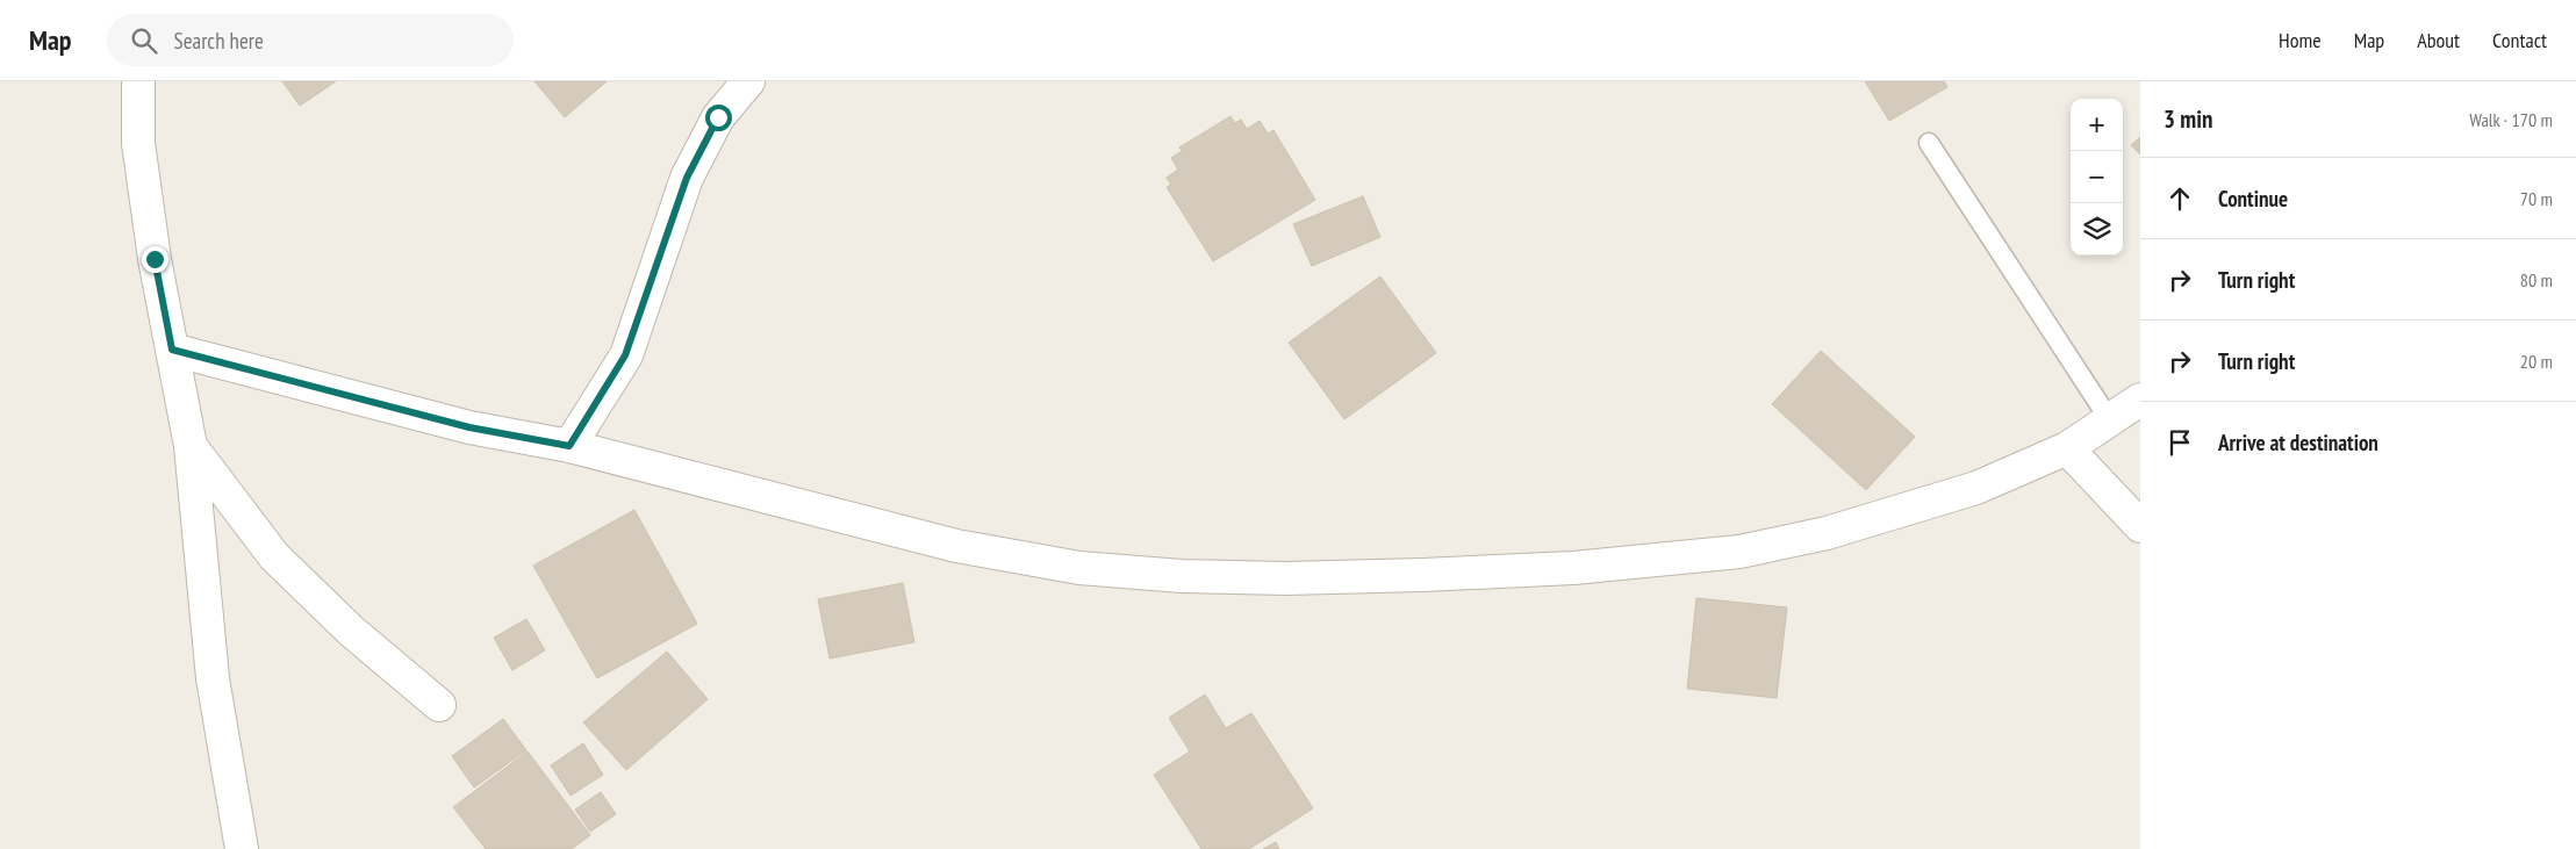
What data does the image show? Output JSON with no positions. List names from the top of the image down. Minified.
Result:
{"page":{"header":"Map","search":"Search here","nav":["Home","Map","About","Contact"],"heading":["3 min","Walk · 170 m"],"map_buttons":["+","−"],"list":[["Continue","70 m"],["Turn right","80 m"],["Turn right","20 m"],"Arrive at destination"]}}
